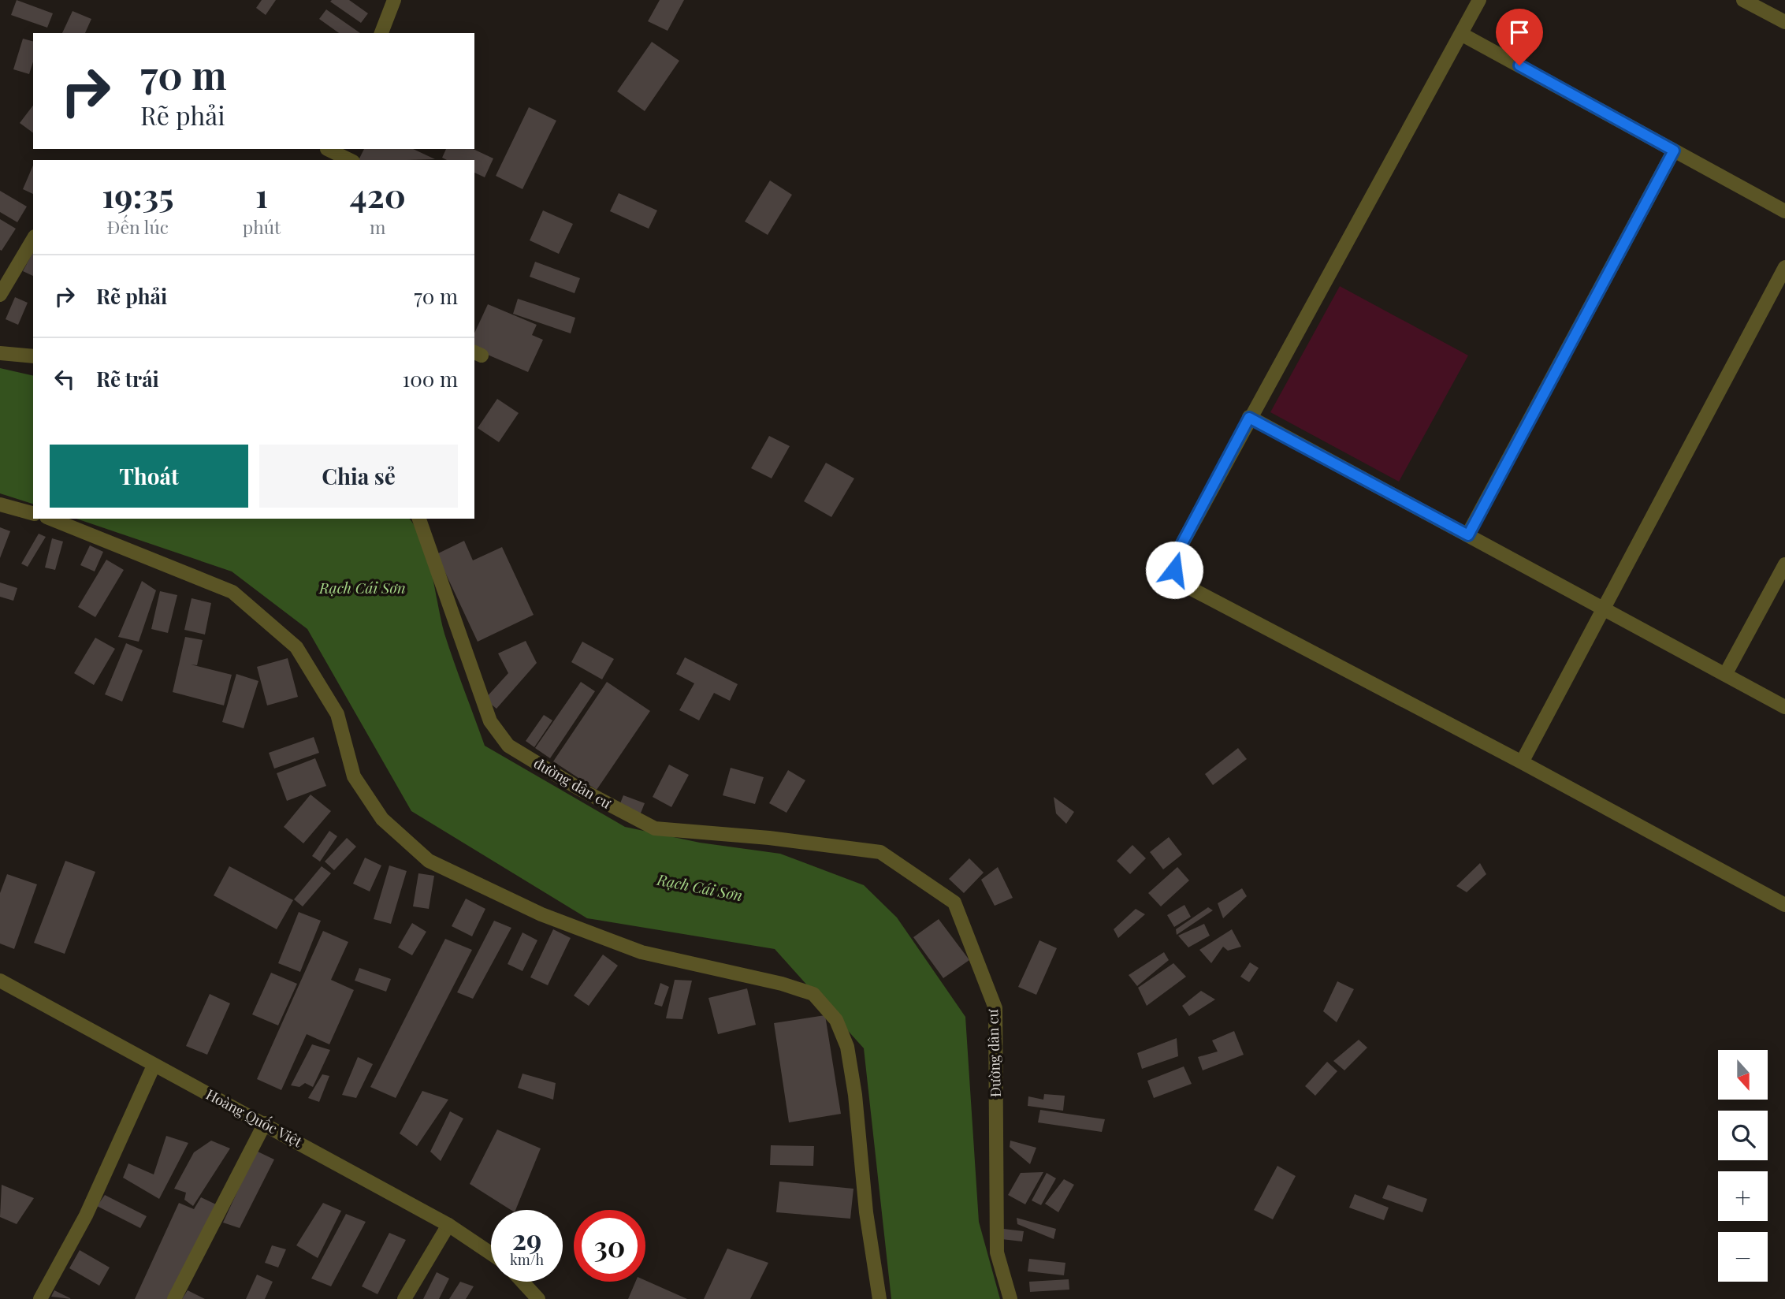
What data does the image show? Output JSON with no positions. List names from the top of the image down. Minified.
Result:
{"streets":{"street":["đường dân cư","Đường dân cư","Hoàng Quốc Việt"]},"crossings":[["đường dân cư","Đường dân cư"]],"water":["Rạch Cái Sơn"],"north":"bottom","page":{"turn":["70 m","Rẽ phải"],"eta":["19:35","Đến lúc","1","phút","420","m"],"list":[{"name":"Rẽ phải","value":"70 m"},{"name":"Rẽ trái","value":"100 m"}],"buttons":["Thoát","Chia sẻ"],"map_buttons":["+","−"],"speed":"29 km/h","limit":"30"}}
